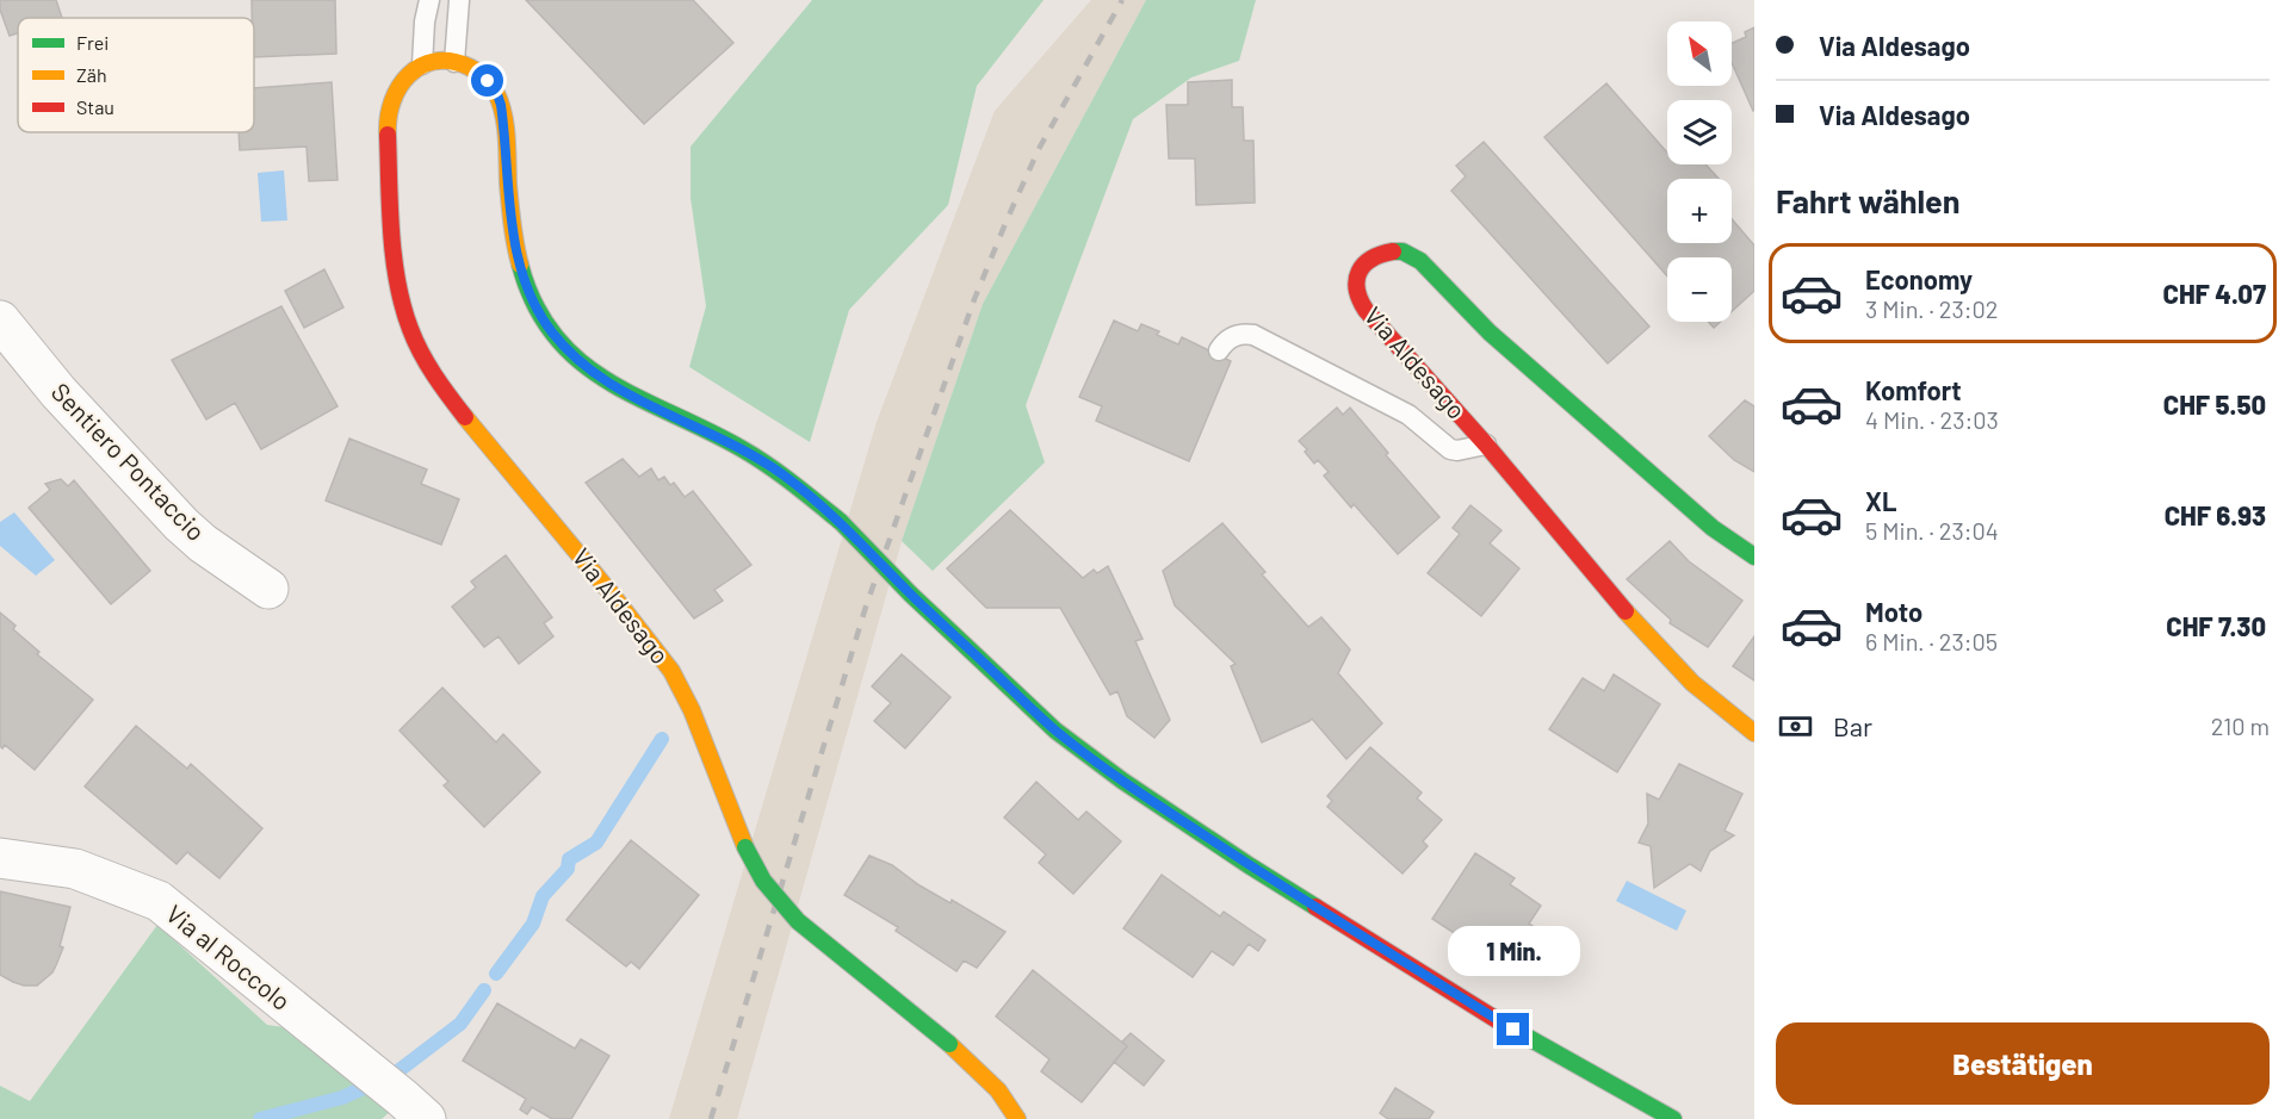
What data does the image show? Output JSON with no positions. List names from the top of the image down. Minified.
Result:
{"streets":{"street":["Via Aldesago","Sentiero Pontaccio","Via al Roccolo"]},"legend":["Frei","Zäh","Stau"],"north":"top left","page":{"banner":["Via Aldesago","Via Aldesago"],"map_buttons":["+","−"],"heading":"Fahrt wählen","list":[{"name":"Economy","note":"3 Min. · 23:02","value":"CHF 4.07"},{"name":"Komfort","note":"4 Min. · 23:03","value":"CHF 5.50"},{"name":"XL","note":"5 Min. · 23:04","value":"CHF 6.93"},{"name":"Moto","note":"6 Min. · 23:05","value":"CHF 7.30"}],"pay":["Bar","210 m"],"bubble":"1 Min.","buttons":"Bestätigen"}}
